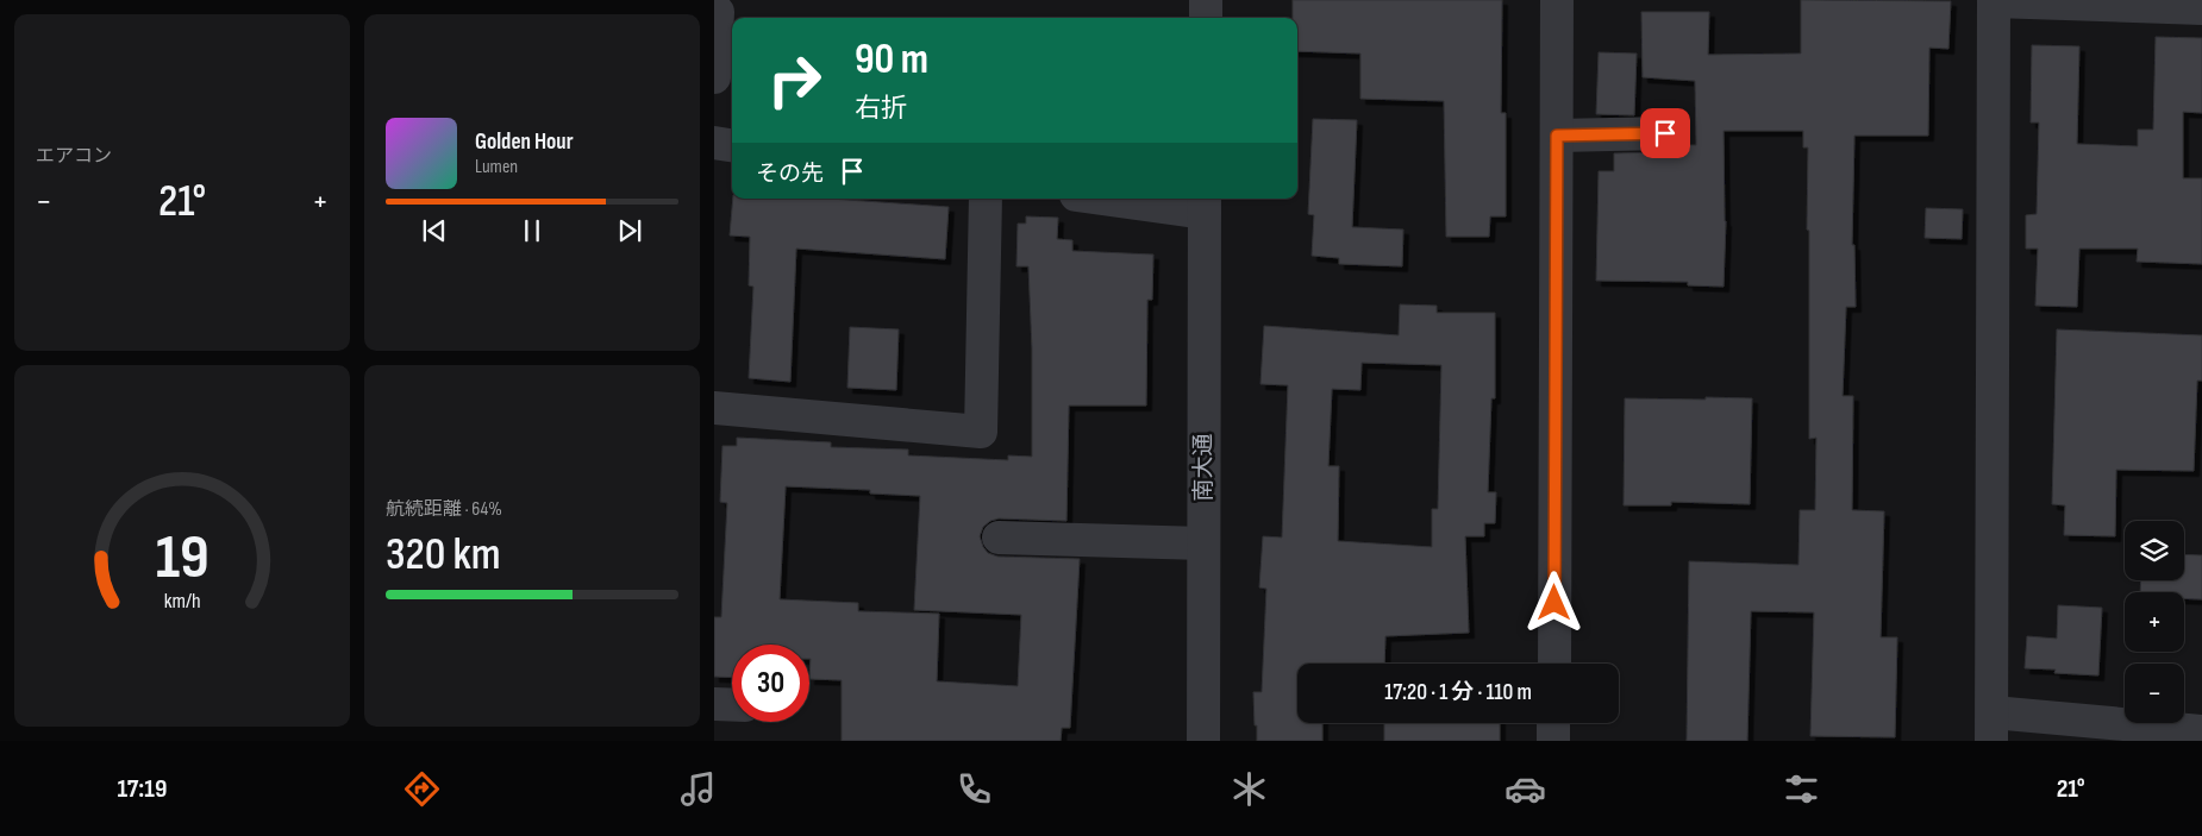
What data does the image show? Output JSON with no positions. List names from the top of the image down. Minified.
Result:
{"streets":{"street":["南大通"]},"page":{"tile":["エアコン",["航続距離 · 64%","320 km"]],"turn":["90 m","右折"],"song":["Golden Hour","Lumen"],"then":"その先","heat":["−","21°","+"],"map_buttons":["+","−"],"limit":"30","trip":"17:20 · 1 分 · 110 m","tabs":["17:19","21°"],"gauge":["19","km/h"]}}
